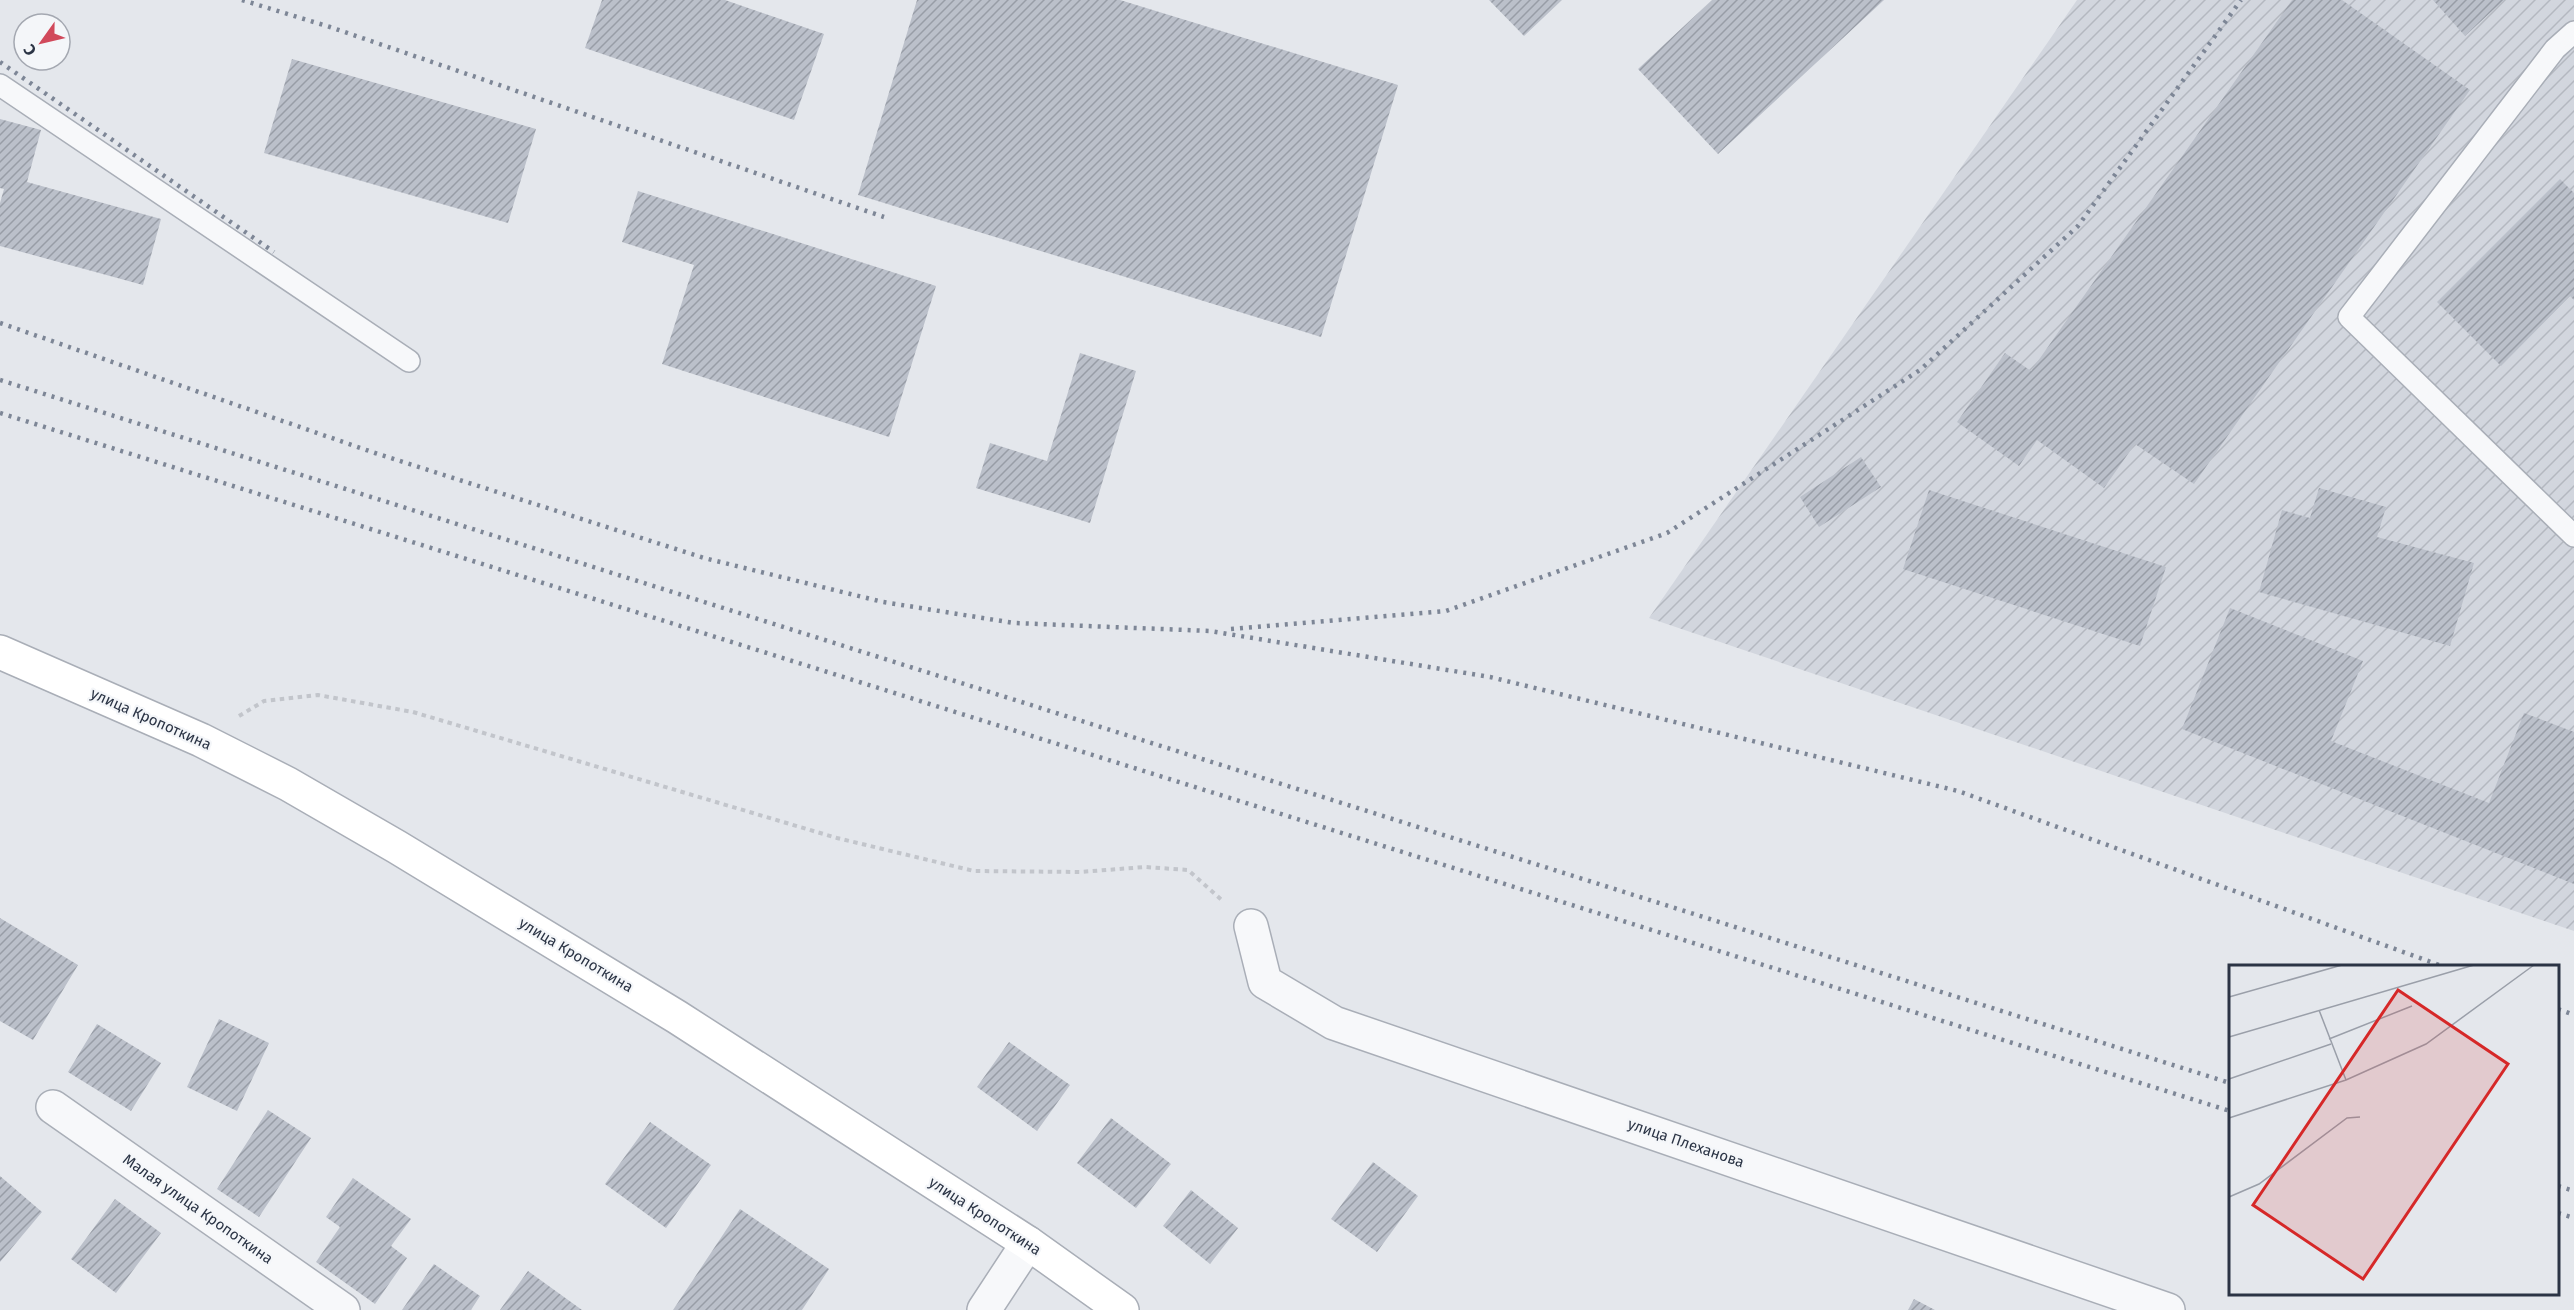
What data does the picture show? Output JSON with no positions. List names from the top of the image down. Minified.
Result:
{"streets":{"main road":["улица Кропоткина"],"street":["улица Плеханова","Малая улица Кропоткина"]},"north":"bottom left"}
